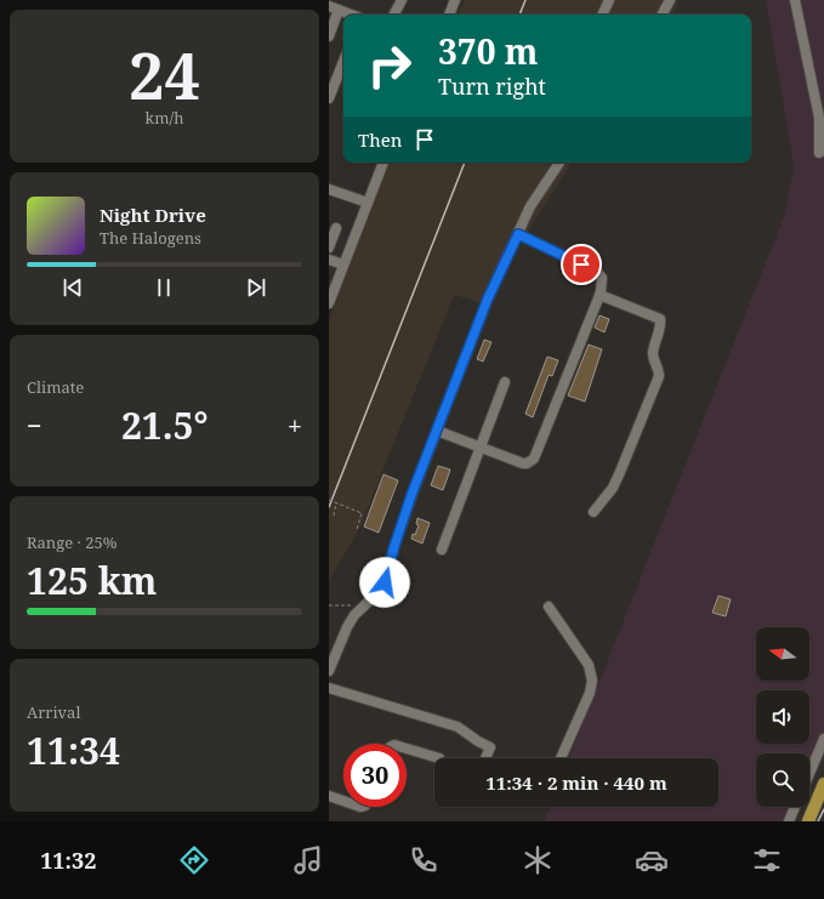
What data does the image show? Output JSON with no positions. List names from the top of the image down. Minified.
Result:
{"north":"left","page":{"tile":[["24","km/h"],"Climate",["Range · 25%","125 km"],["Arrival","11:34"]],"turn":["370 m","Turn right"],"then":"Then","song":["Night Drive","The Halogens"],"heat":["−","21.5°","+"],"limit":"30","trip":"11:34 · 2 min · 440 m","tabs":"11:32"}}
